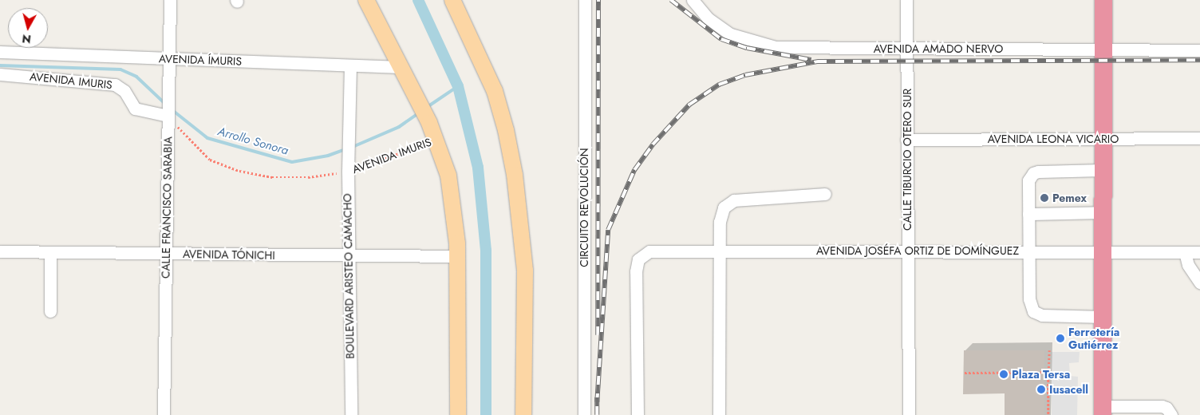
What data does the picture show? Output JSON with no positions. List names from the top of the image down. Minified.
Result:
{"streets":{"street":["AVENIDA AMADO NERVO","AVENIDA ÍMURIS","AVENIDA IMURIS","AVENIDA LEONA VICARIO","CALLE TIBURCIO OTERO SUR","CALLE FRANCISCO SARABIA","CIRCUITO REVOLUCIÓN","AVENIDA JOSÉFA ORTIZ DE DOMÍNGUEZ","AVENIDA TÓNICHI","BOULEVARD ARISTEO CAMACHO"]},"crossings":[["AVENIDA AMADO NERVO","CALLE TIBURCIO OTERO SUR"],["AVENIDA ÍMURIS","CALLE FRANCISCO SARABIA"],["AVENIDA ÍMURIS","BOULEVARD ARISTEO CAMACHO"],["AVENIDA IMURIS","CALLE FRANCISCO SARABIA"],["AVENIDA IMURIS","BOULEVARD ARISTEO CAMACHO"],["AVENIDA LEONA VICARIO","CALLE TIBURCIO OTERO SUR"],["CALLE TIBURCIO OTERO SUR","AVENIDA JOSÉFA ORTIZ DE DOMÍNGUEZ"],["CALLE FRANCISCO SARABIA","AVENIDA TÓNICHI"],["AVENIDA TÓNICHI","BOULEVARD ARISTEO CAMACHO"]],"water":["Arrollo Sonora"],"places":["Pemex","Ferretería Gutiérrez","Plaza Tersa","Iusacell"],"north":"bottom"}
